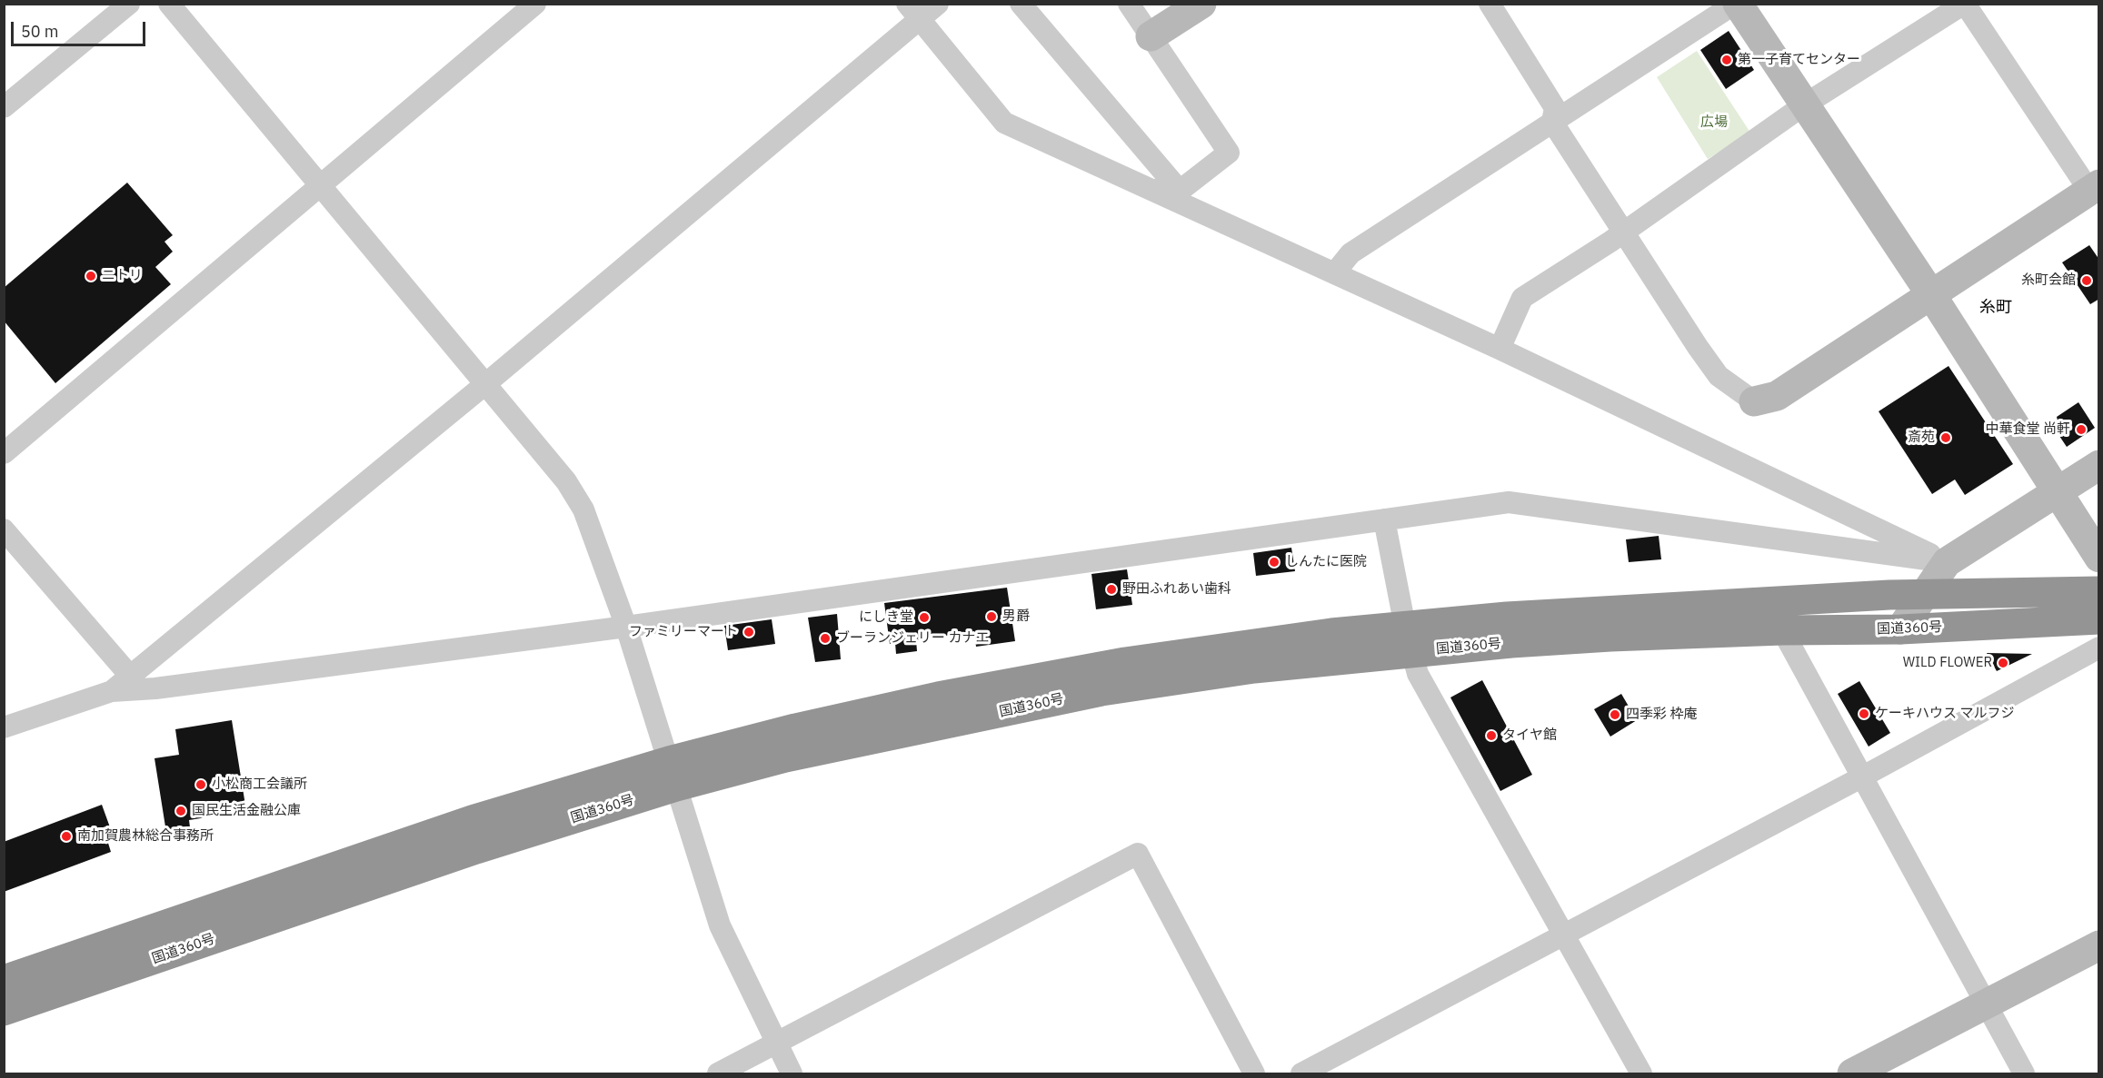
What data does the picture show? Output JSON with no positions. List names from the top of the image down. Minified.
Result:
{"streets":{"highway":["国道360号"]},"districts":["糸町"],"parks":["広場"],"places":["第一子育てセンター","ニトリ","糸町会館","中華食堂 尚軒","斎苑","しんたに医院","野田ふれあい歯科","男爵","にしき堂","ファミリーマート","ブーランジェリー カナエ","WILD FLOWER","ケーキハウス マルフジ","四季彩 枠庵","タイヤ館","小松商工会議所","国民生活金融公庫","南加賀農林総合事務所"],"scale_bar":"50 m"}
